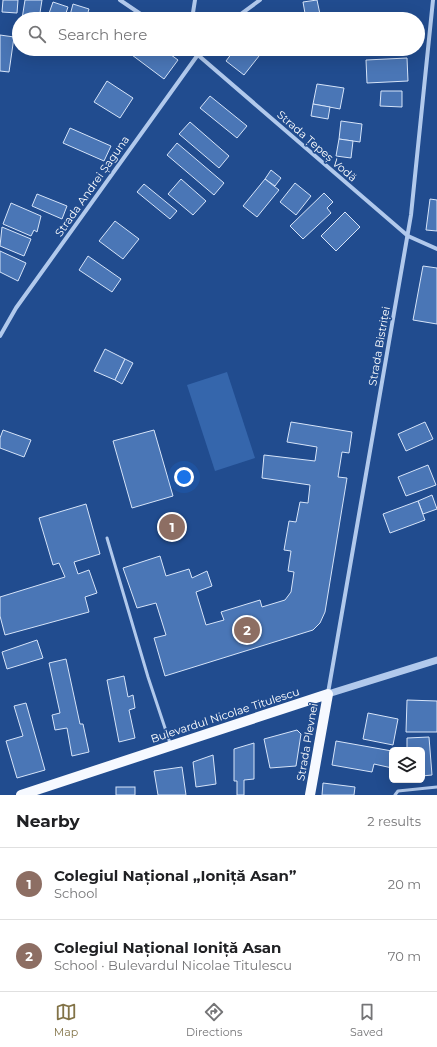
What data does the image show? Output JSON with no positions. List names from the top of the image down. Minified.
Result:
{"streets":{"main road":["Bulevardul Nicolae Titulescu","Strada Plevnei"],"street":["Strada Țepeș Vodă","Strada Andrei Șaguna","Strada Bistriței"]},"crossings":[["Strada Țepeș Vodă","Strada Bistriței"],["Strada Bistriței","Bulevardul Nicolae Titulescu"],["Strada Bistriței","Strada Plevnei"],["Bulevardul Nicolae Titulescu","Strada Plevnei"]],"page":{"search":"Search here","pins":["1","2"],"heading":["Nearby","2 results"],"list":[{"mark":"1","name":"Colegiul Național „Ioniță Asan”","note":"School","value":"20 m"},{"mark":"2","name":"Colegiul Național Ioniță Asan","note":"School · Bulevardul Nicolae Titulescu","value":"70 m"}],"nav":["Map","Directions","Saved"]}}
